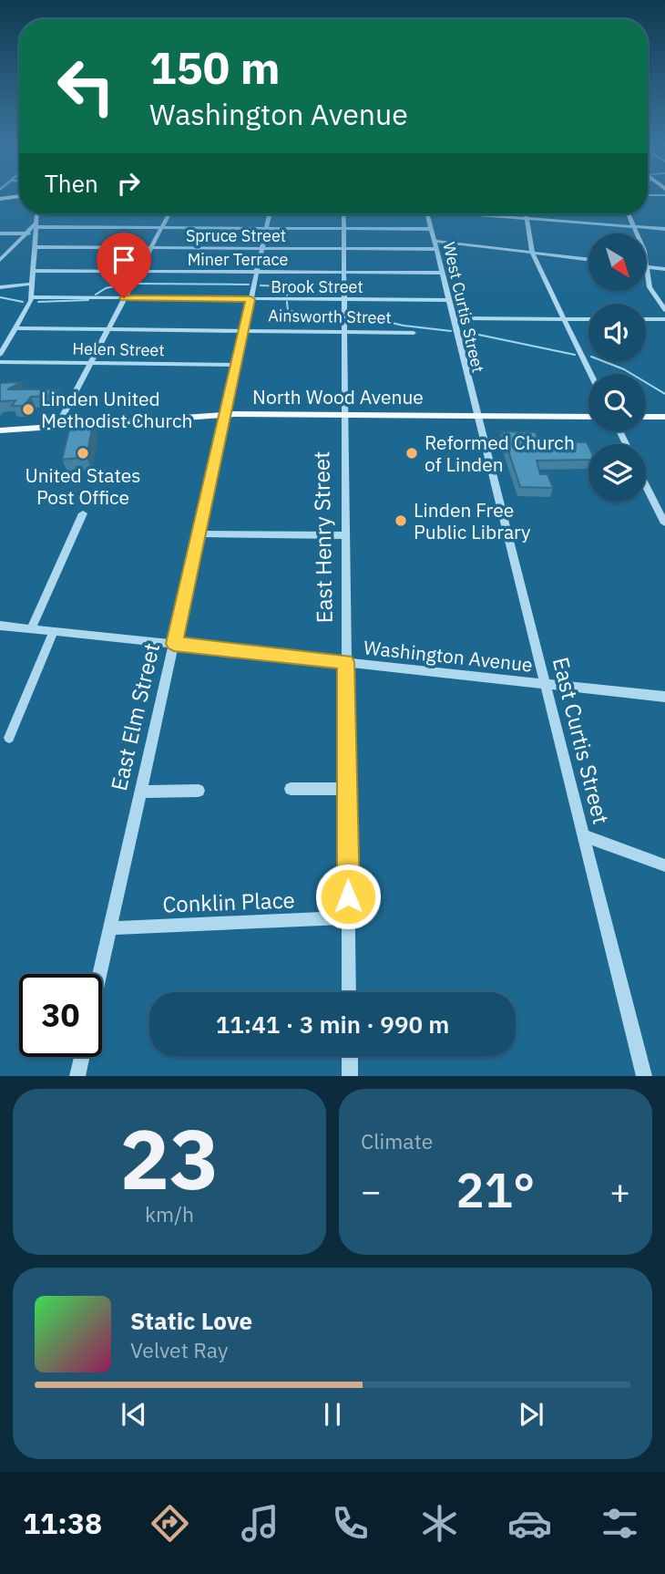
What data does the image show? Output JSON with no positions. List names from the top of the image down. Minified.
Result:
{"streets":{"main road":["North Wood Avenue"],"street":["Spruce Street","Miner Terrace","Brook Street","West Curtis Street","Ainsworth Street","Helen Street","East Henry Street","Washington Avenue","East Elm Street","East Curtis Street","Conklin Place"]},"crossings":[["Spruce Street","West Curtis Street"],["Spruce Street","East Henry Street"],["Spruce Street","East Elm Street"],["Miner Terrace","West Curtis Street"],["Miner Terrace","East Henry Street"],["Miner Terrace","East Elm Street"],["Brook Street","West Curtis Street"],["Brook Street","East Henry Street"],["Brook Street","East Elm Street"],["West Curtis Street","North Wood Avenue"],["West Curtis Street","East Curtis Street"],["Ainsworth Street","East Henry Street"],["Ainsworth Street","East Elm Street"],["Helen Street","East Elm Street"],["North Wood Avenue","East Henry Street"],["North Wood Avenue","East Elm Street"],["North Wood Avenue","East Curtis Street"],["East Henry Street","Washington Avenue"],["East Henry Street","Conklin Place"],["Washington Avenue","East Elm Street"],["Washington Avenue","East Curtis Street"],["East Elm Street","Conklin Place"]],"places":["Linden United Methodist Church","United States Post Office","Reformed Church of Linden","Linden Free Public Library"],"north":"bottom right","page":{"turn":["150 m","Washington Avenue"],"then":"Then","limit":"30","trip":"11:41 · 3 min · 990 m","tile":[["23","km/h"],"Climate"],"heat":["−","21°","+"],"song":["Static Love","Velvet Ray"],"tabs":"11:38"}}
